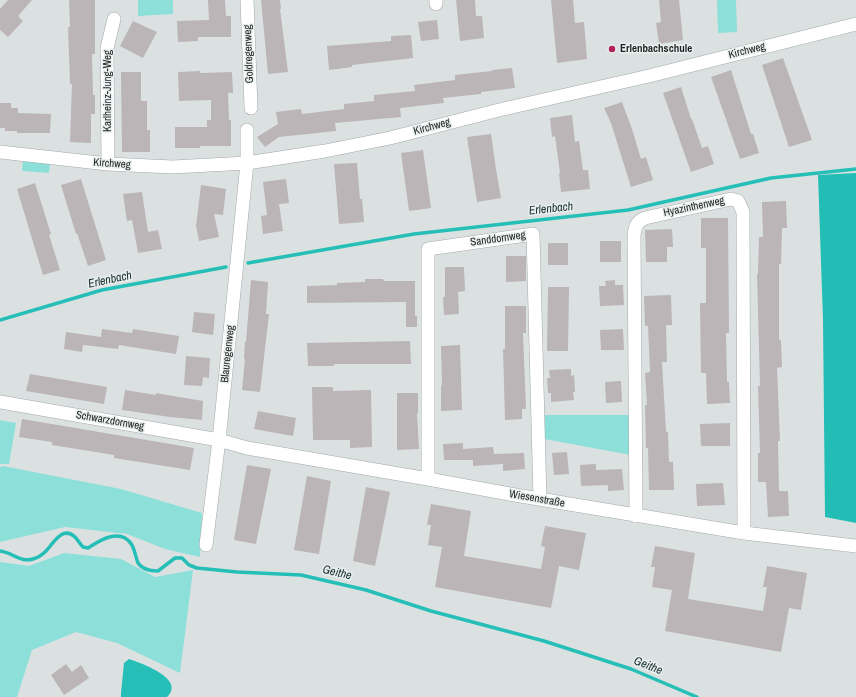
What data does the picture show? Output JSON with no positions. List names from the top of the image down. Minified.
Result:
{"streets":{"street":["Kirchweg","Goldregenweg","Karlheinz-Jung-Weg","Hyazinthenweg","Sanddornweg","Blauregenweg","Schwarzdornweg","Wiesenstraße"]},"crossings":[["Kirchweg","Karlheinz-Jung-Weg"],["Kirchweg","Blauregenweg"],["Hyazinthenweg","Wiesenstraße"],["Sanddornweg","Wiesenstraße"],["Blauregenweg","Schwarzdornweg"],["Blauregenweg","Wiesenstraße"],["Schwarzdornweg","Wiesenstraße"]],"water":["Erlenbach","Geithe"],"places":["Erlenbachschule"]}
